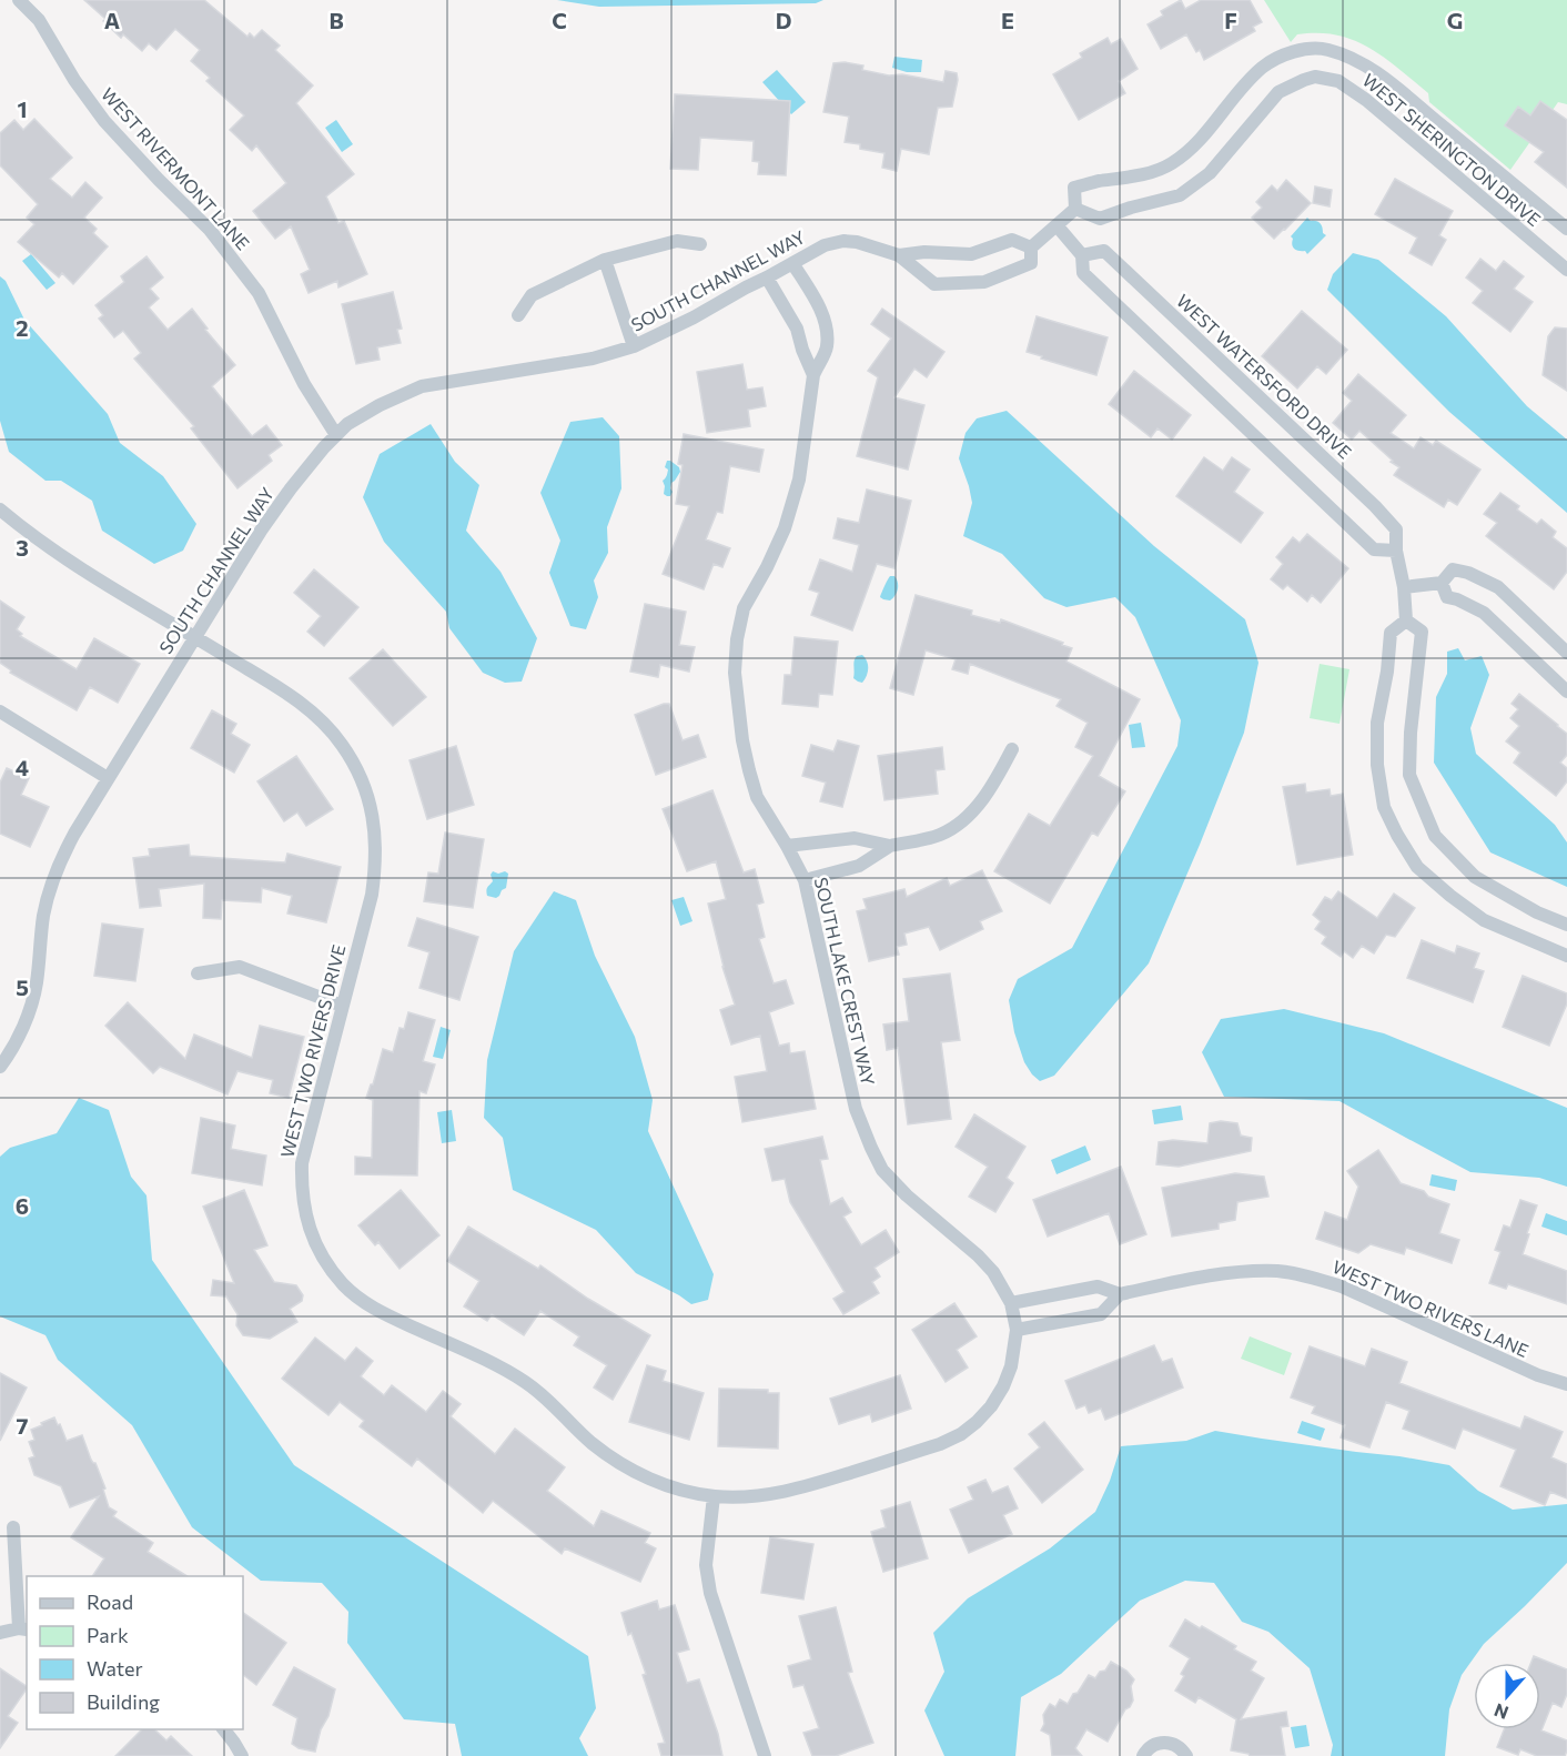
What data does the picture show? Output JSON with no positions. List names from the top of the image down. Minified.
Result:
{"streets":{"street":["WEST SHERINGTON DRIVE","WEST RIVERMONT LANE","SOUTH CHANNEL WAY","WEST WATERSFORD DRIVE","SOUTH LAKE CREST WAY","WEST TWO RIVERS DRIVE","WEST TWO RIVERS LANE"]},"crossings":[["WEST SHERINGTON DRIVE","SOUTH CHANNEL WAY"],["WEST RIVERMONT LANE","SOUTH CHANNEL WAY"],["SOUTH CHANNEL WAY","SOUTH LAKE CREST WAY"],["SOUTH CHANNEL WAY","WEST TWO RIVERS DRIVE"],["SOUTH LAKE CREST WAY","WEST TWO RIVERS DRIVE"],["WEST TWO RIVERS DRIVE","WEST TWO RIVERS LANE"]],"legend":["Road","Park","Water","Building"],"north":"bottom","grid":{"columns":["A","B","C","D","E","F","G"],"rows":["1","2","3","4","5","6","7"]}}
